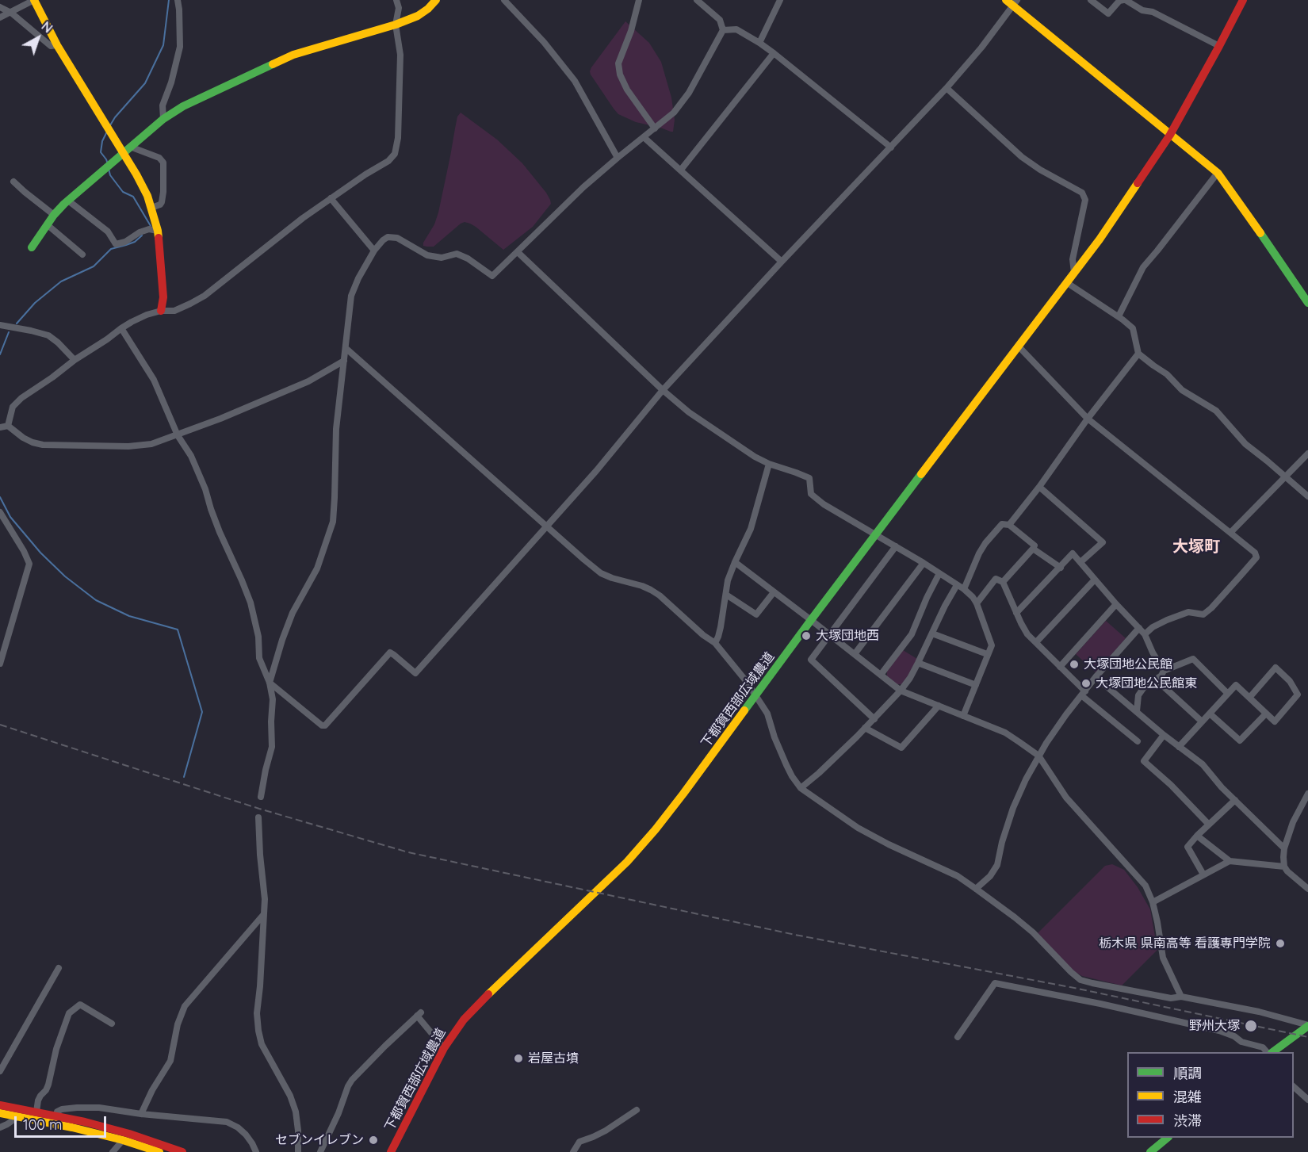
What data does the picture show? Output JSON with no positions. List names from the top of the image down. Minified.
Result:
{"streets":{"street":["下都賀西部広域農道"]},"districts":["大塚町"],"places":["大塚団地西","大塚団地公民館","大塚団地公民館東","栃木県 県南高等 看護専門学院","野州大塚","岩屋古墳","セブンイレブン"],"legend":["順調","混雑","渋滞"],"scale_bar":"100 m","north":"top right"}
